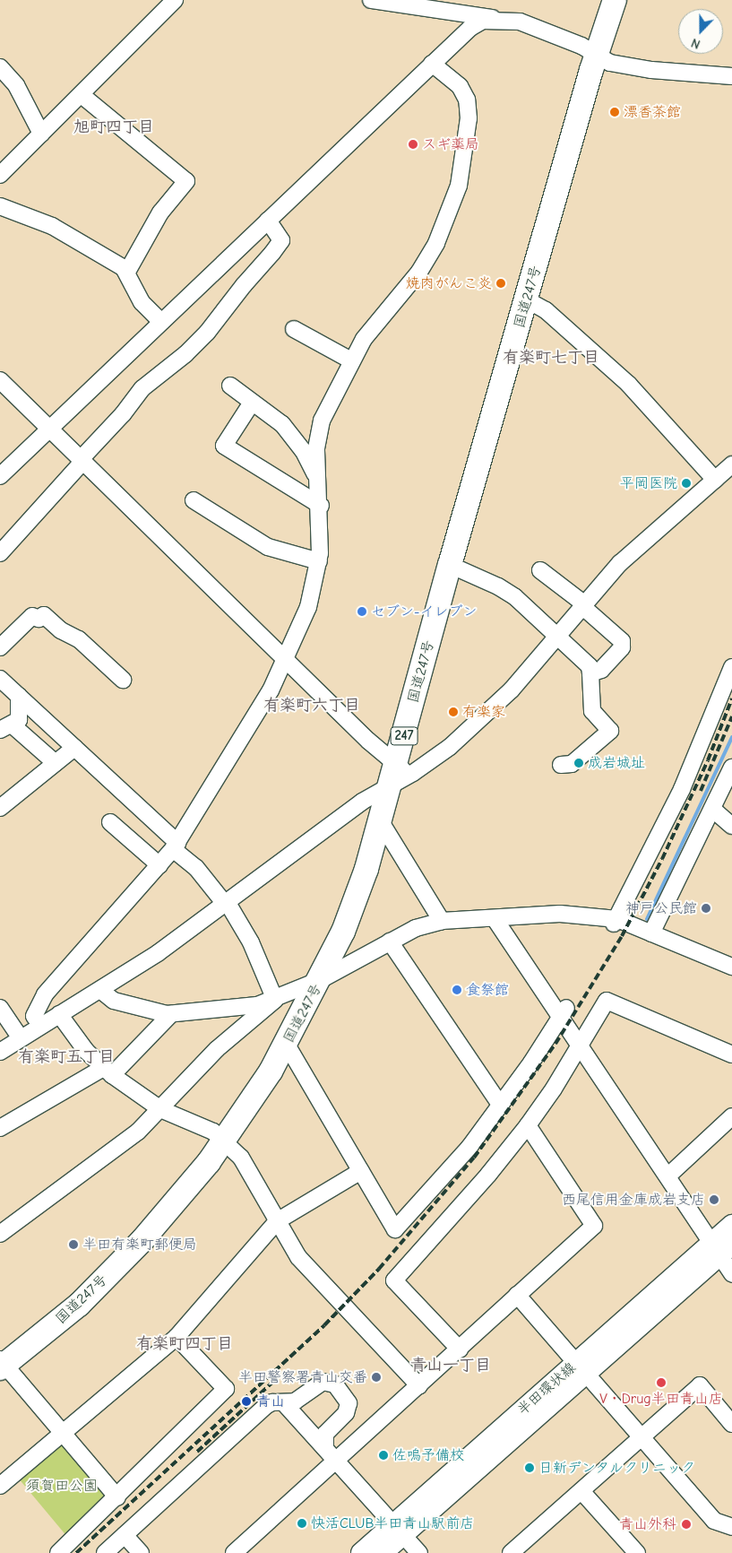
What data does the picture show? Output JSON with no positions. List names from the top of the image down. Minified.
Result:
{"streets":{"highway":["国道247号","247"],"main road":["半田環状線"]},"districts":["旭町四丁目","有楽町七丁目","有楽町六丁目","有楽町五丁目","有楽町四丁目","青山一丁目"],"parks":["須賀田公園"],"places":["漂香茶館","スギ薬局","焼肉がんこ炎","平岡医院","セブン-イレブン","有楽家","成岩城址","神戸公民館","食祭館","西尾信用金庫成岩支店","半田有楽町郵便局","半田警察署青山交番","V・Drug半田青山店","青山","佐鳴予備校","日新デンタルクリニック","快活CLUB半田青山駅前店","青山外科"],"north":"bottom"}
